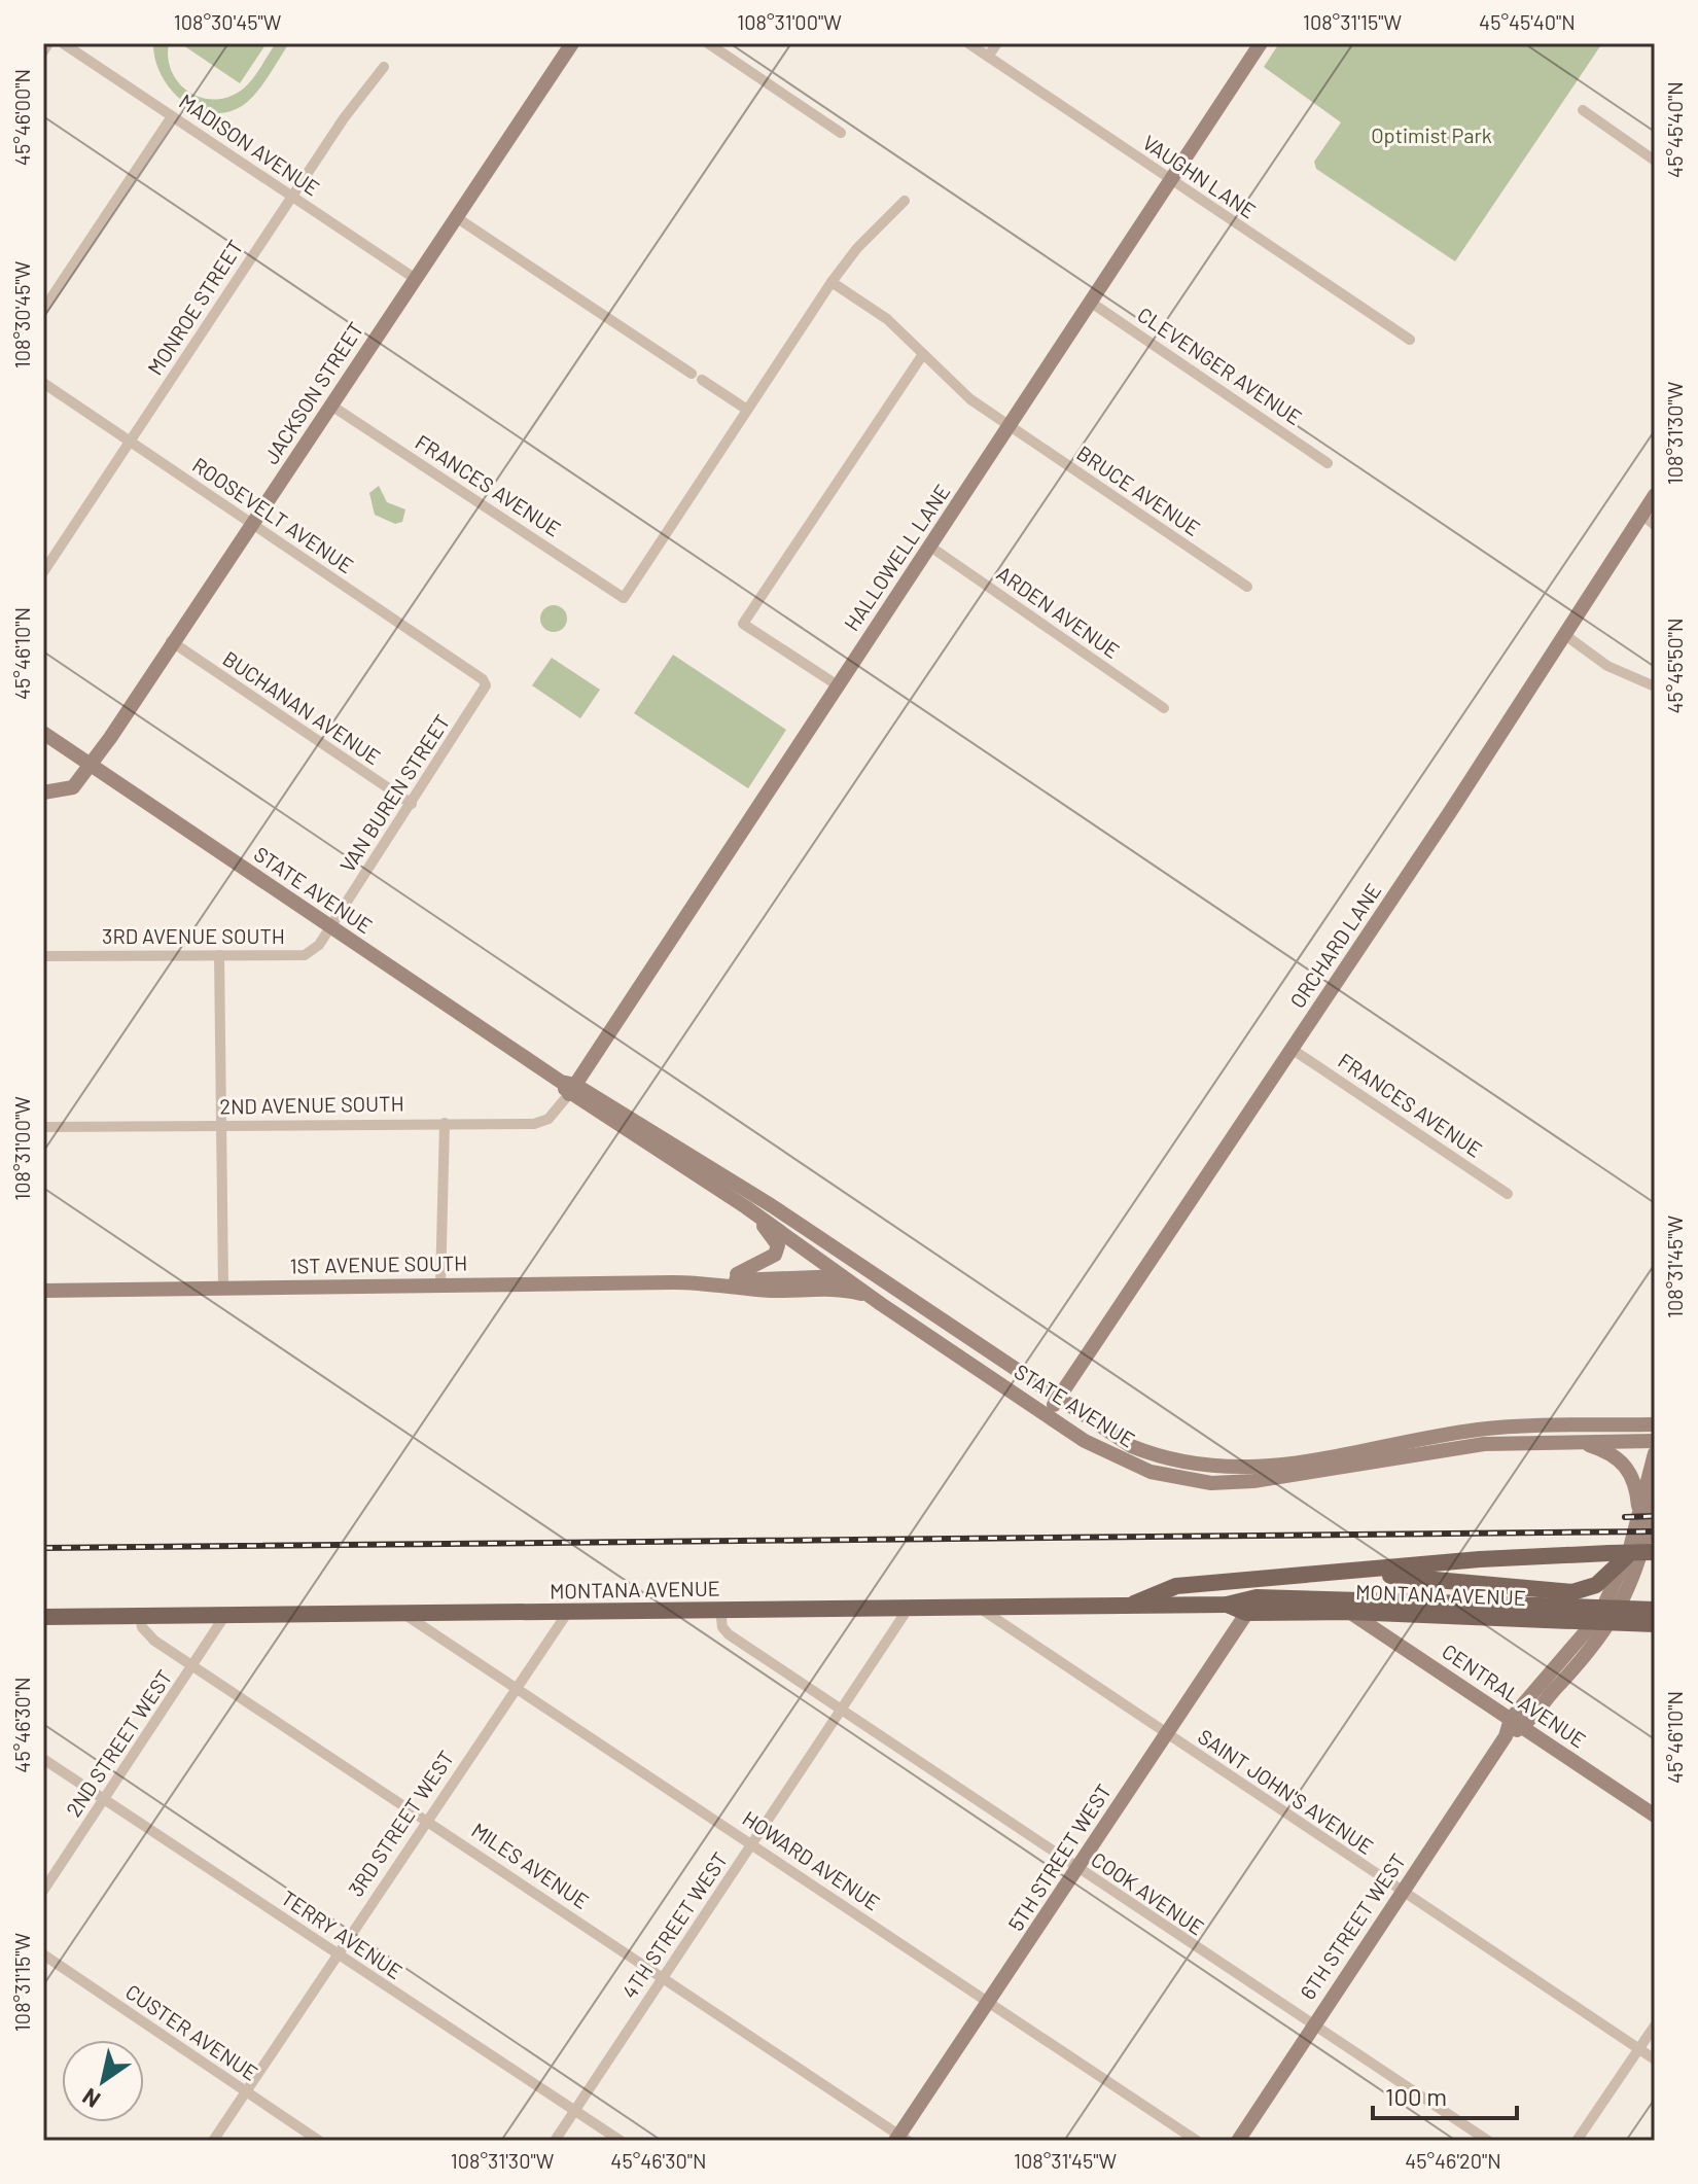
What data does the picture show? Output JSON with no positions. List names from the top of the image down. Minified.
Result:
{"streets":{"main road":["MONTANA AVENUE"],"street":["MADISON AVENUE","VAUGHN LANE","MONROE STREET","CLEVENGER AVENUE","JACKSON STREET","FRANCES AVENUE","BRUCE AVENUE","ROOSEVELT AVENUE","HALLOWELL LANE","ARDEN AVENUE","BUCHANAN AVENUE","VAN BUREN STREET","STATE AVENUE","3RD AVENUE SOUTH","ORCHARD LANE","2ND AVENUE SOUTH","1ST AVENUE SOUTH","CENTRAL AVENUE","2ND STREET WEST","SAINT JOHN'S AVENUE","3RD STREET WEST","5TH STREET WEST","HOWARD AVENUE","MILES AVENUE","COOK AVENUE","4TH STREET WEST","6TH STREET WEST","TERRY AVENUE","CUSTER AVENUE"]},"crossings":[["MADISON AVENUE","MONROE STREET"],["MADISON AVENUE","JACKSON STREET"],["VAUGHN LANE","HALLOWELL LANE"],["MONROE STREET","ROOSEVELT AVENUE"],["CLEVENGER AVENUE","HALLOWELL LANE"],["JACKSON STREET","FRANCES AVENUE"],["JACKSON STREET","ROOSEVELT AVENUE"],["JACKSON STREET","BUCHANAN AVENUE"],["JACKSON STREET","STATE AVENUE"],["FRANCES AVENUE","ORCHARD LANE"],["BRUCE AVENUE","HALLOWELL LANE"],["ROOSEVELT AVENUE","VAN BUREN STREET"],["HALLOWELL LANE","ARDEN AVENUE"],["HALLOWELL LANE","STATE AVENUE"],["HALLOWELL LANE","2ND AVENUE SOUTH"],["BUCHANAN AVENUE","VAN BUREN STREET"],["VAN BUREN STREET","STATE AVENUE"],["VAN BUREN STREET","3RD AVENUE SOUTH"],["STATE AVENUE","3RD AVENUE SOUTH"],["STATE AVENUE","ORCHARD LANE"],["STATE AVENUE","2ND AVENUE SOUTH"],["STATE AVENUE","1ST AVENUE SOUTH"],["MONTANA AVENUE","CENTRAL AVENUE"],["MONTANA AVENUE","2ND STREET WEST"],["MONTANA AVENUE","SAINT JOHN'S AVENUE"],["MONTANA AVENUE","3RD STREET WEST"],["MONTANA AVENUE","5TH STREET WEST"],["MONTANA AVENUE","HOWARD AVENUE"],["MONTANA AVENUE","MILES AVENUE"],["MONTANA AVENUE","COOK AVENUE"],["MONTANA AVENUE","4TH STREET WEST"],["CENTRAL AVENUE","6TH STREET WEST"],["2ND STREET WEST","MILES AVENUE"],["2ND STREET WEST","TERRY AVENUE"],["SAINT JOHN'S AVENUE","5TH STREET WEST"],["SAINT JOHN'S AVENUE","6TH STREET WEST"],["3RD STREET WEST","HOWARD AVENUE"],["3RD STREET WEST","MILES AVENUE"],["3RD STREET WEST","TERRY AVENUE"],["3RD STREET WEST","CUSTER AVENUE"],["5TH STREET WEST","HOWARD AVENUE"],["5TH STREET WEST","MILES AVENUE"],["5TH STREET WEST","COOK AVENUE"],["HOWARD AVENUE","4TH STREET WEST"],["MILES AVENUE","4TH STREET WEST"],["COOK AVENUE","4TH STREET WEST"],["COOK AVENUE","6TH STREET WEST"],["4TH STREET WEST","TERRY AVENUE"]],"parks":["Optimist Park"],"scale_bar":"100 m","north":"bottom left","coordinates":["108°30'45\"W","108°31'00\"W","108°31'15\"W","45°45'40\"N","45°46'00\"N","108°31'30\"W","45°46'10\"N","45°45'50\"N","108°31'45\"W","45°46'30\"N","45°46'20\"N"]}
